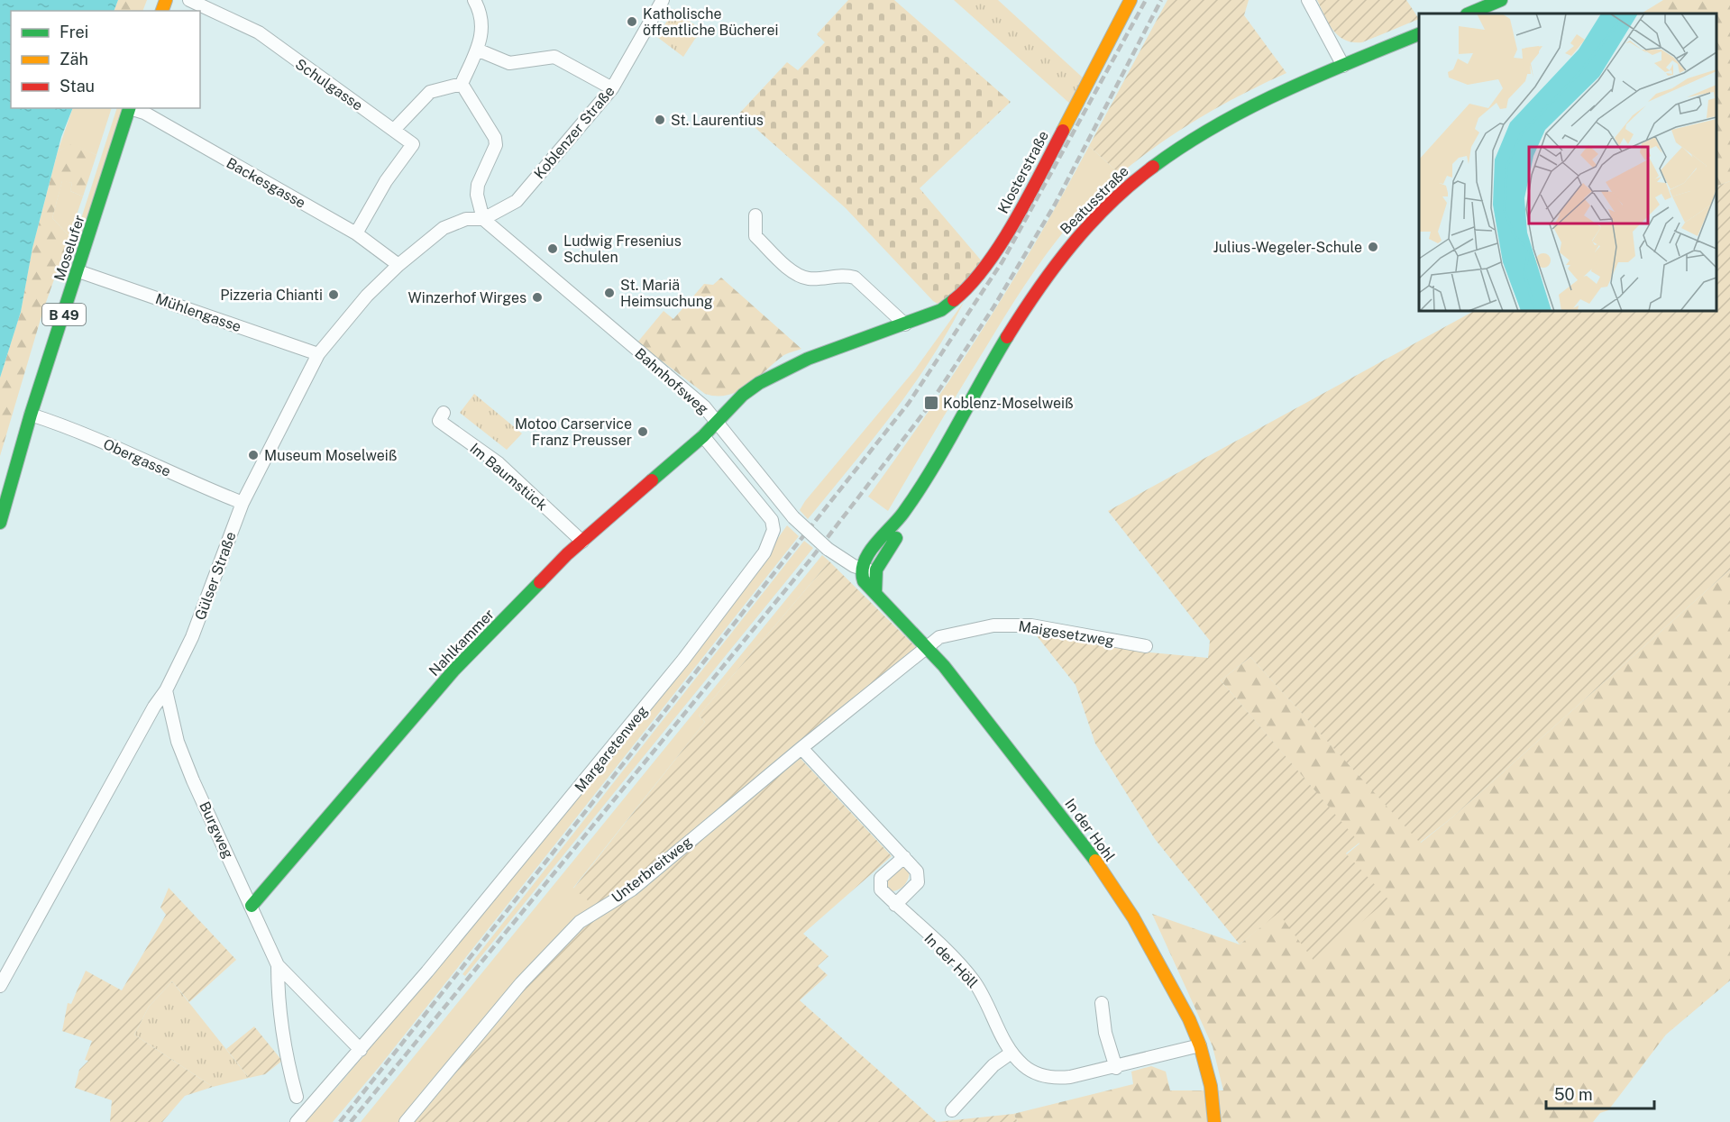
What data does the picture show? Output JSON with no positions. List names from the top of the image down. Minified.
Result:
{"streets":{"street":["Schulgasse","Koblenzer Straße","Klosterstraße","Backesgasse","Beatusstraße","Moselufer","Mühlengasse","B 49","Bahnhofsweg","Obergasse","Im Baumstück","Gülser Straße","Maigesetzweg","Nahlkammer","Margaretenweg","Burgweg","In der Hohl","Unterbreitweg","In der Höll"]},"crossings":[["Schulgasse","Backesgasse"],["Koblenzer Straße","Bahnhofsweg"],["Koblenzer Straße","Gülser Straße"],["Klosterstraße","Bahnhofsweg"],["Klosterstraße","Nahlkammer"],["Backesgasse","Gülser Straße"],["Beatusstraße","Bahnhofsweg"],["Beatusstraße","In der Hohl"],["Moselufer","Mühlengasse"],["Moselufer","Obergasse"],["Mühlengasse","Gülser Straße"],["Bahnhofsweg","Gülser Straße"],["Bahnhofsweg","Nahlkammer"],["Bahnhofsweg","In der Hohl"],["Obergasse","Gülser Straße"],["Im Baumstück","Nahlkammer"],["Gülser Straße","Burgweg"],["Maigesetzweg","In der Hohl"],["Maigesetzweg","Unterbreitweg"],["Nahlkammer","Margaretenweg"],["Nahlkammer","Burgweg"],["Margaretenweg","Burgweg"],["In der Hohl","Unterbreitweg"],["In der Hohl","In der Höll"]],"places":{"other":["Katholische öffentliche Bücherei","St. Laurentius","Julius-Wegeler-Schule","Ludwig Fresenius Schulen","St. Mariä Heimsuchung","Pizzeria Chianti","Winzerhof Wirges","Motoo Carservice Franz Preusser","Museum Moselweiß"],"transit":["Koblenz-Moselweiß"]},"legend":["Frei","Zäh","Stau"],"scale_bar":"50 m"}
